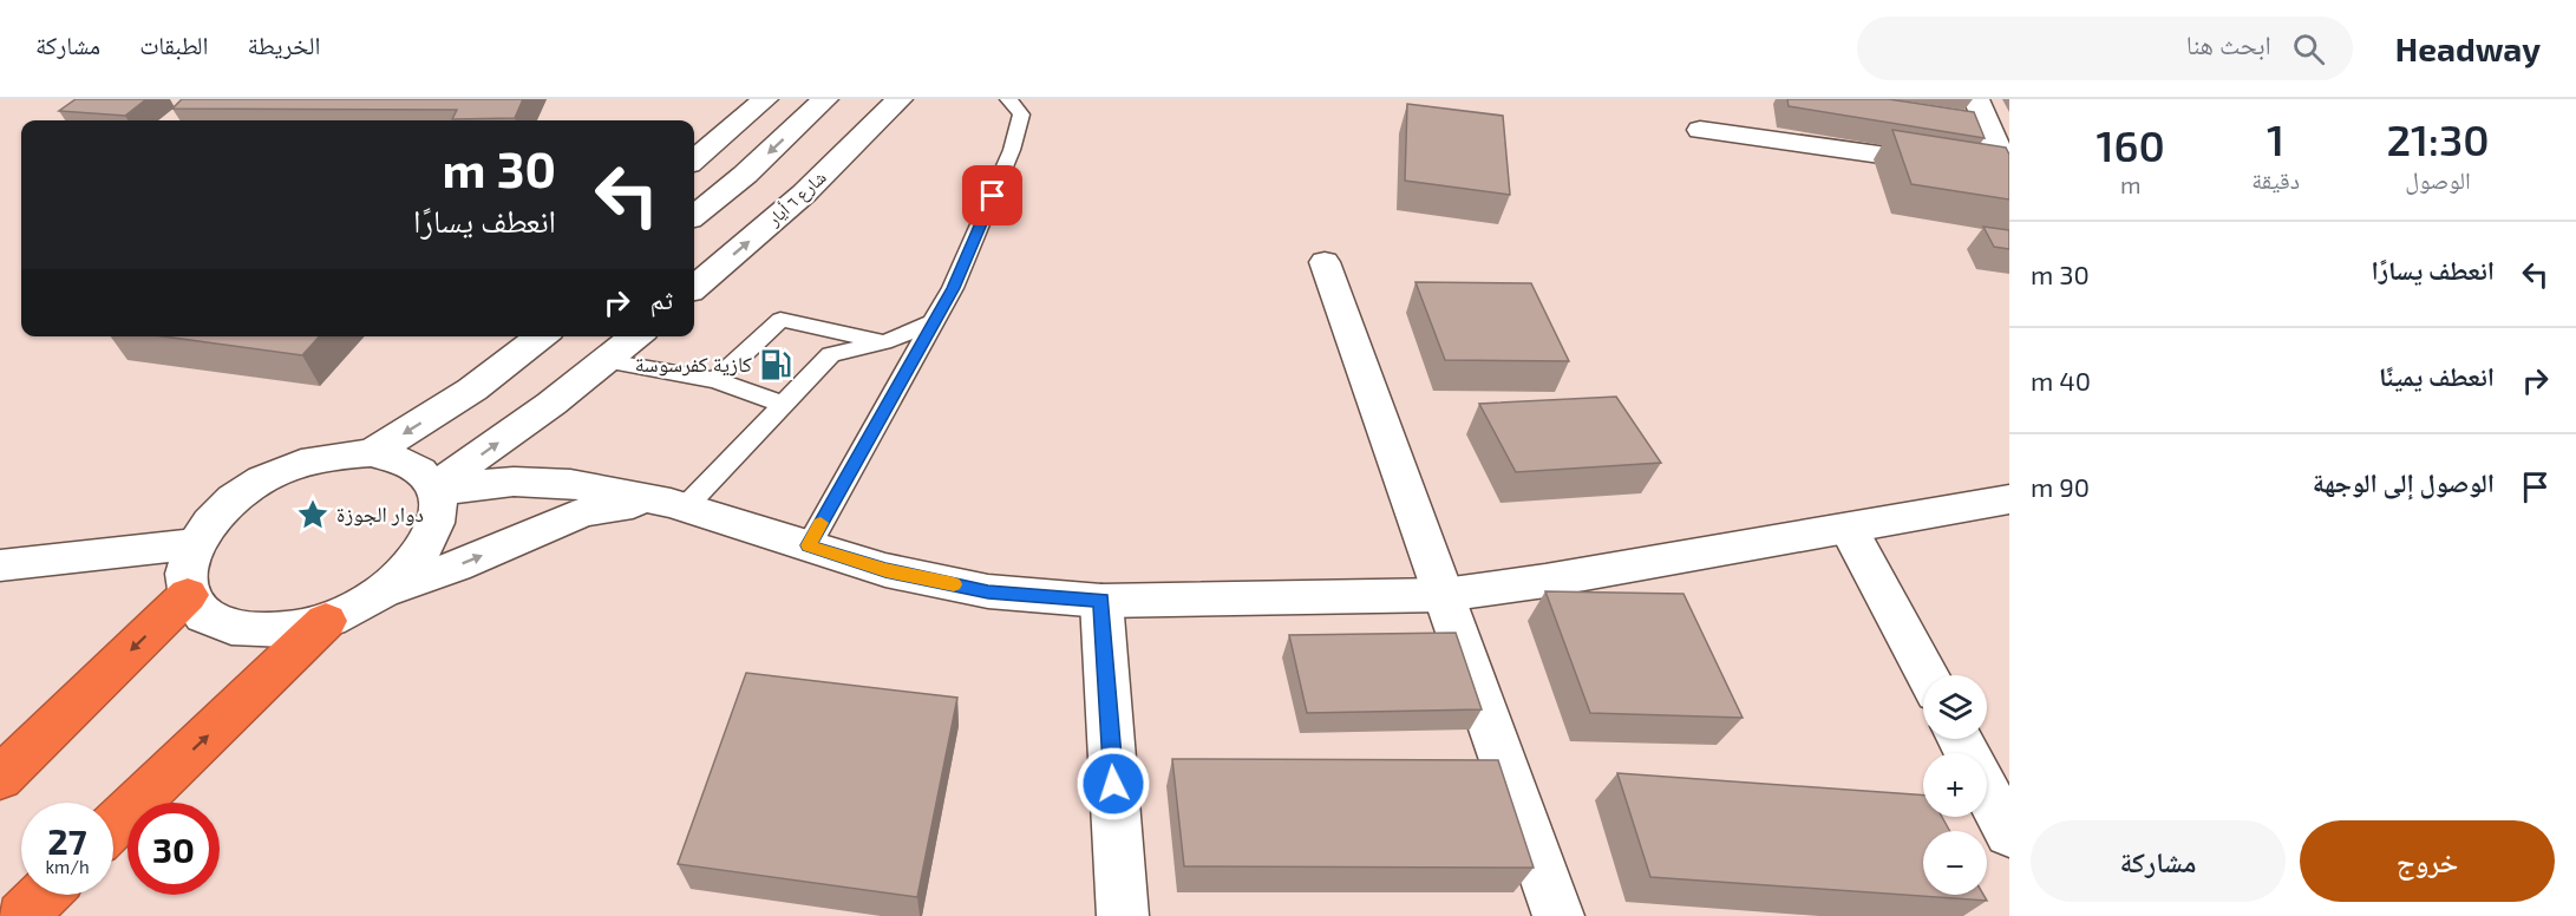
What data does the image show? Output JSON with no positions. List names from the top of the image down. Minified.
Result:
{"streets":{"street":["شارع ٦ أيار"]},"places":{"fuel station":["كازية كفرسوسة"],"place":["دوار الجوزة"]},"page":{"header":"Headway","search":"ابحث هنا","nav":["الخريطة","الطبقات","مشاركة"],"eta":["21:30","الوصول","1","دقيقة","160","m"],"turn":["30 m","انعطف يسارًا"],"list":[{"name":"انعطف يسارًا","value":"30 m"},{"name":"انعطف يمينًا","value":"40 m"},{"name":"الوصول إلى الوجهة","value":"90 m"}],"then":"ثم","map_buttons":["+","−"],"speed":"27 km/h","limit":"30","buttons":["خروج","مشاركة"]}}
